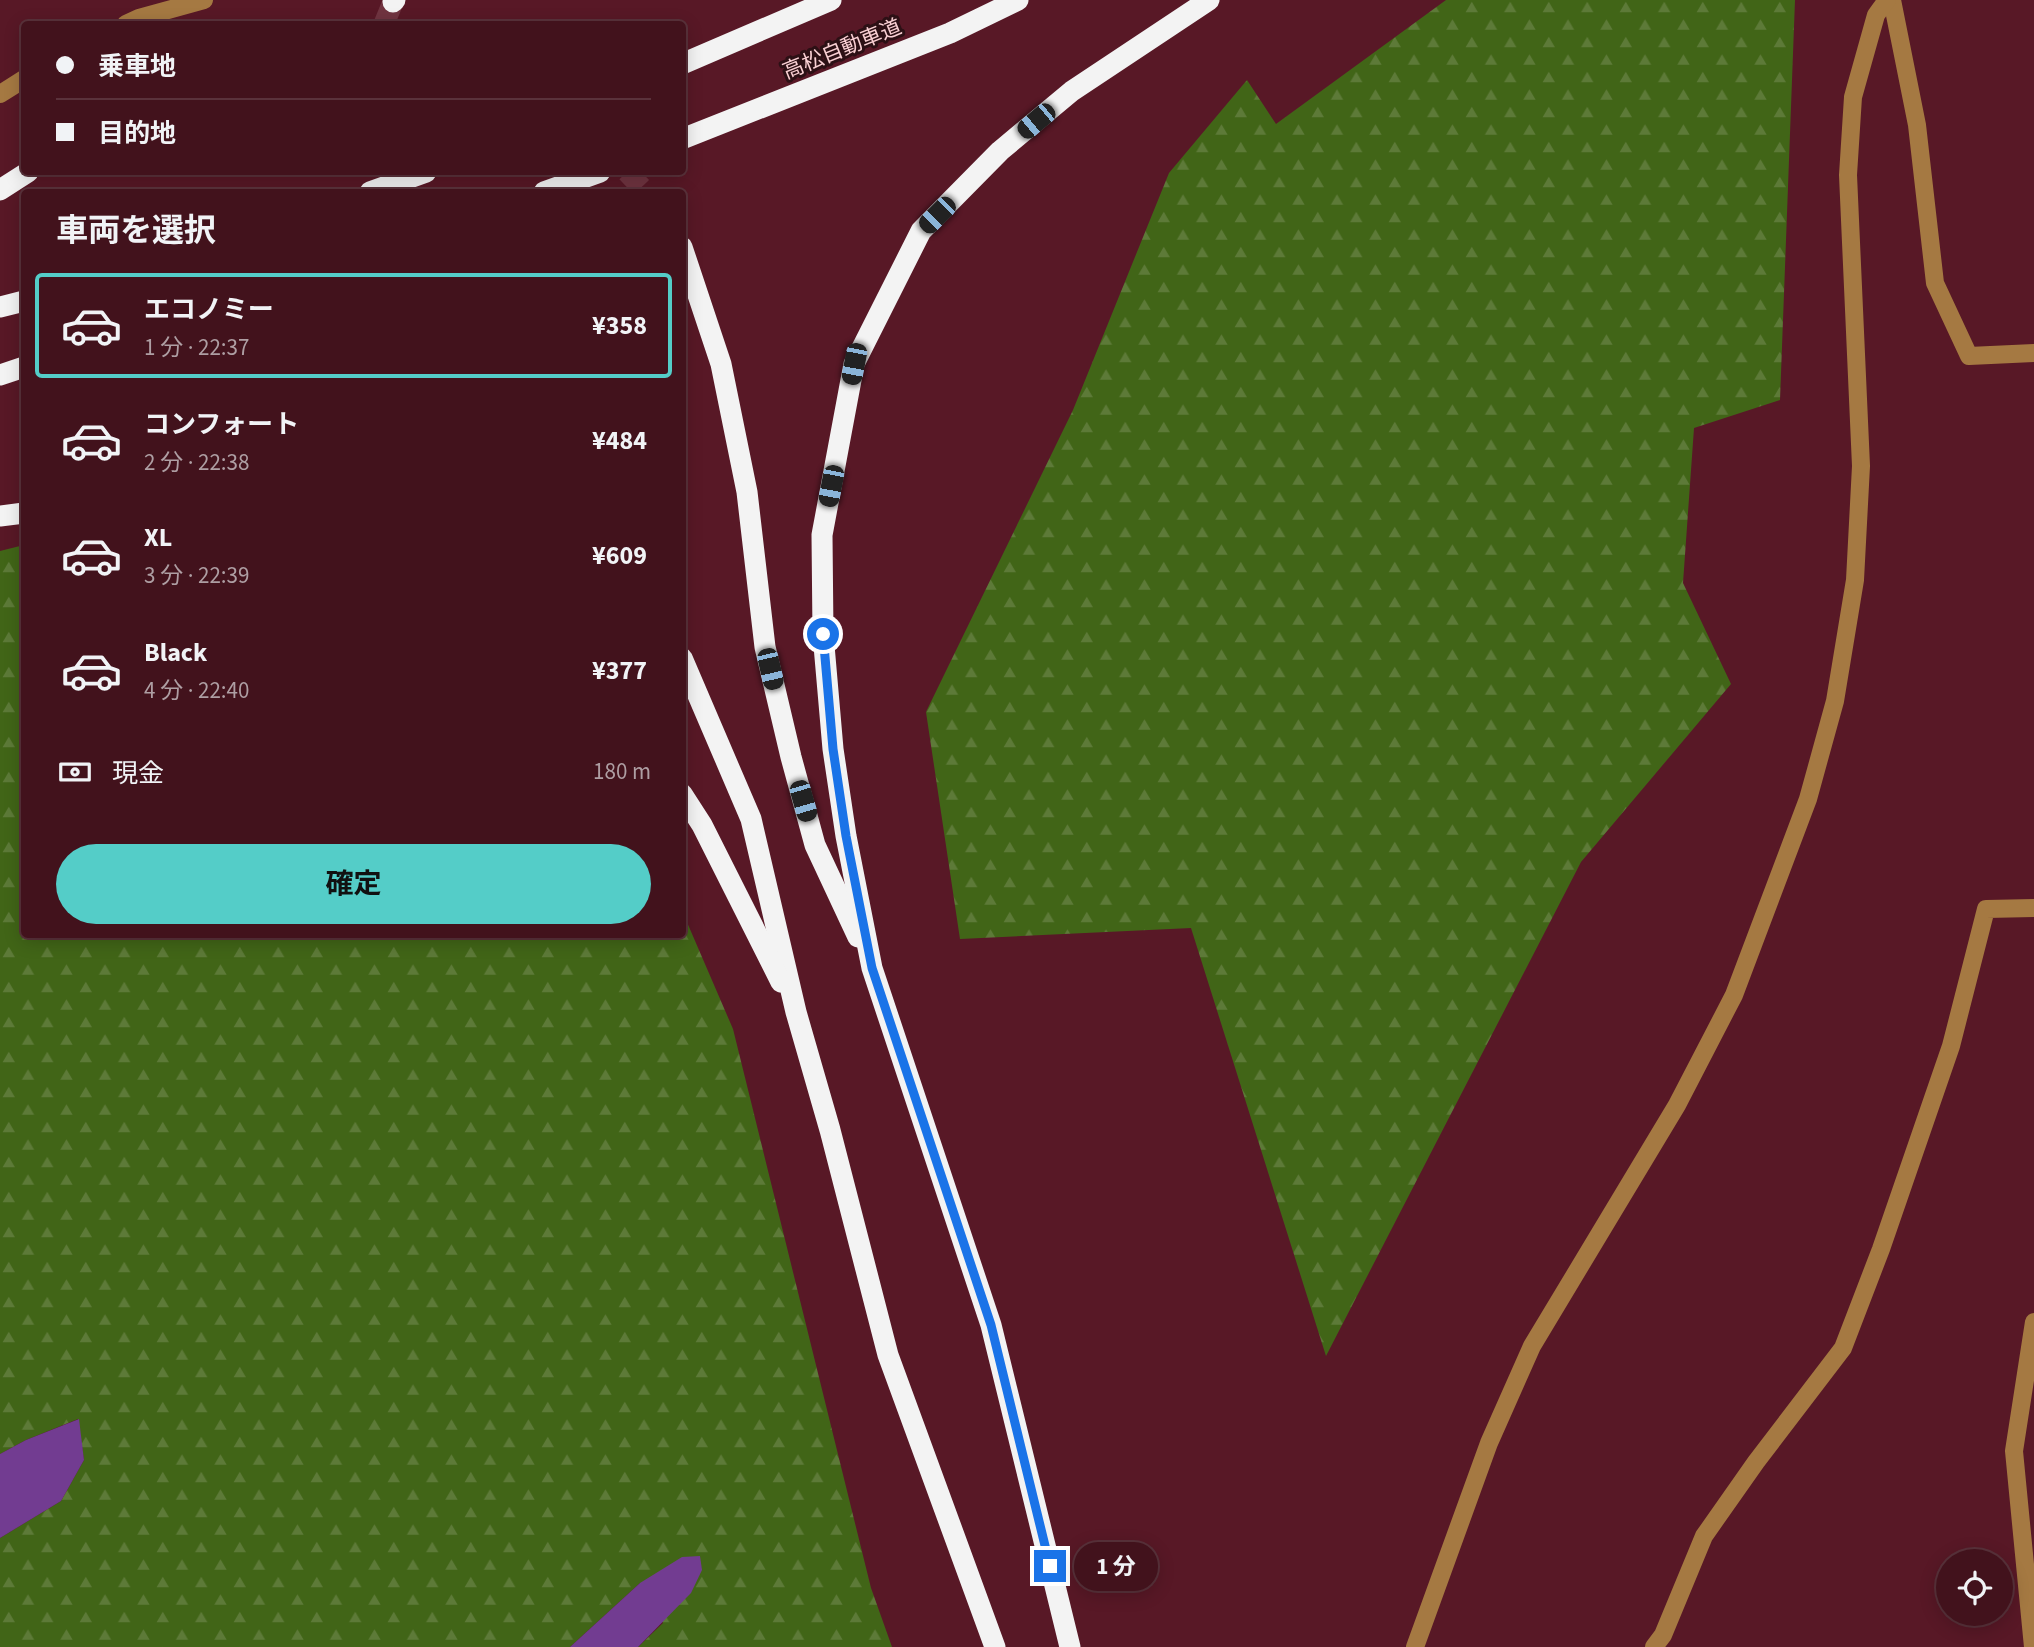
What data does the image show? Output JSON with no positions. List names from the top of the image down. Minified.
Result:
{"streets":{"highway":["高松自動車道"]},"page":{"banner":["乗車地","目的地"],"heading":"車両を選択","list":[{"name":"エコノミー","note":"1 分 · 22:37","value":"¥358"},{"name":"コンフォート","note":"2 分 · 22:38","value":"¥484"},{"name":"XL","note":"3 分 · 22:39","value":"¥609"},{"name":"Black","note":"4 分 · 22:40","value":"¥377"}],"pay":["現金","180 m"],"buttons":"確定","bubble":"1 分"}}
